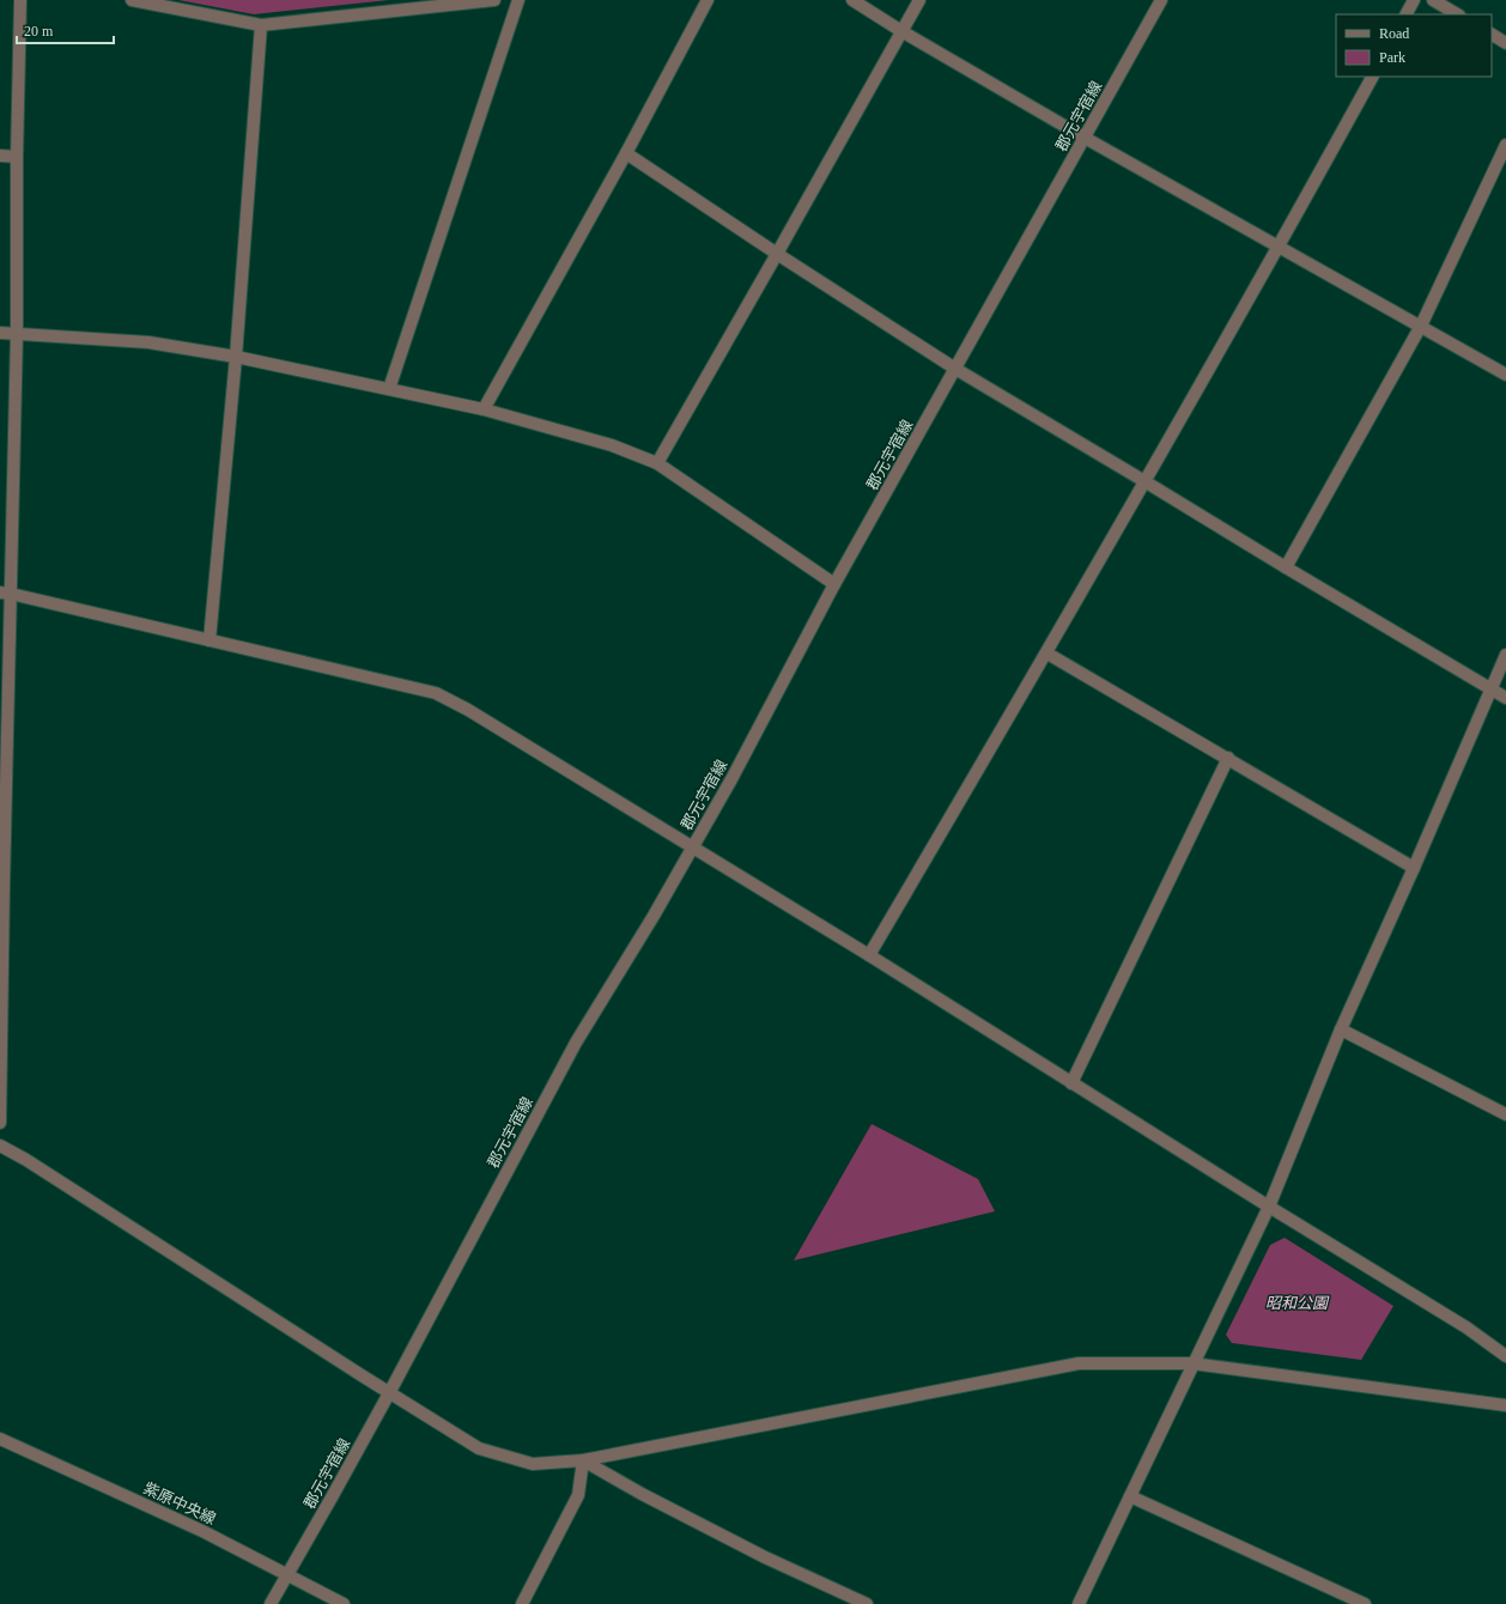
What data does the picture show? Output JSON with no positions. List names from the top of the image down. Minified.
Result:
{"streets":{"street":["郡元宇宿線","紫原中央線"]},"crossings":[["郡元宇宿線","紫原中央線"]],"parks":["昭和公園"],"legend":["Road","Park"],"scale_bar":"20 m"}
